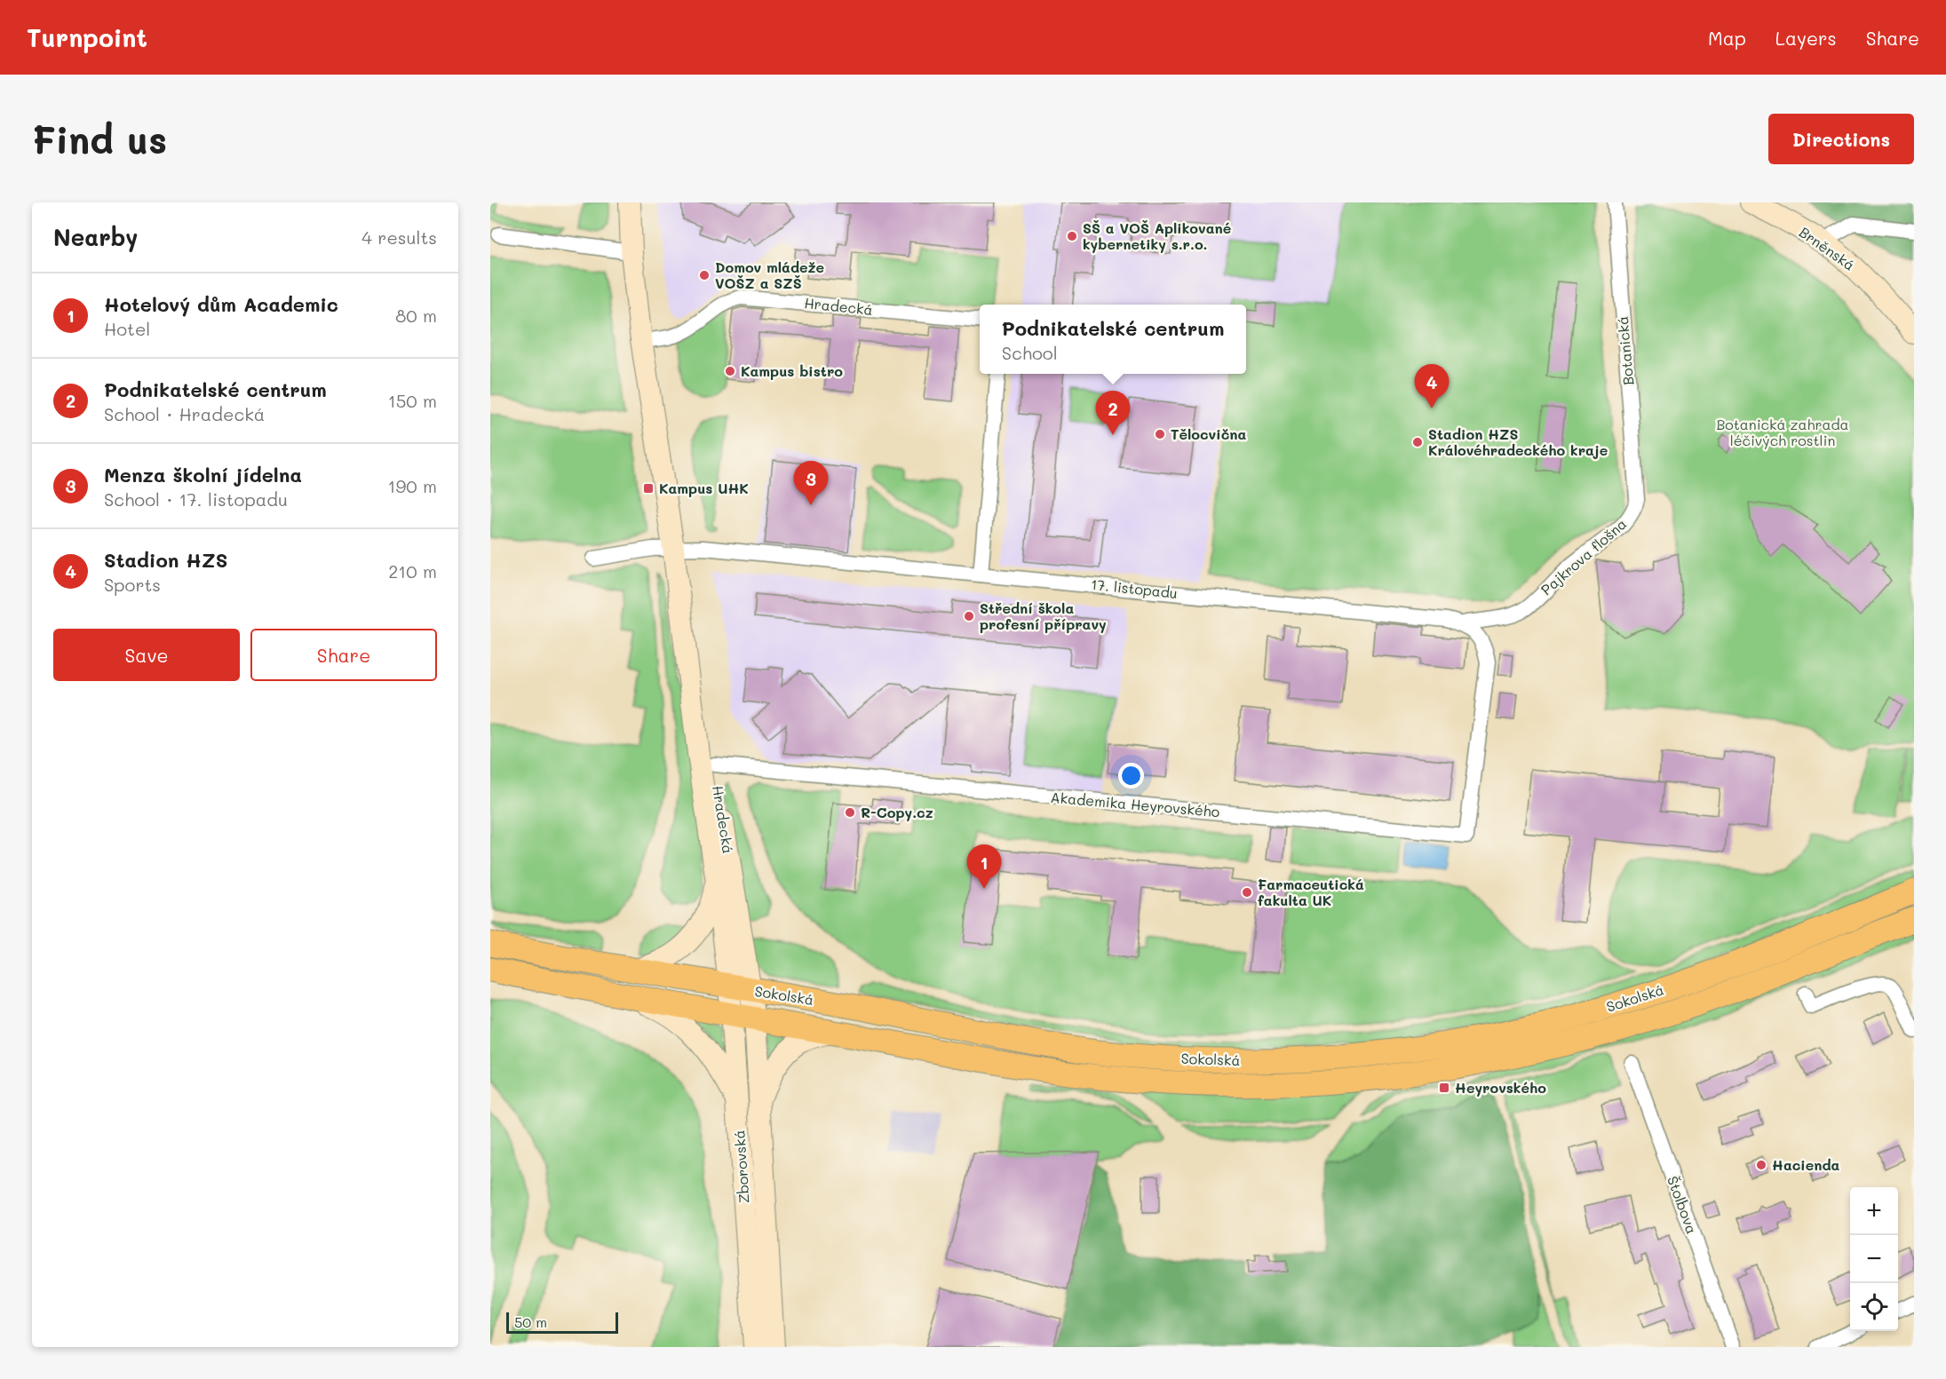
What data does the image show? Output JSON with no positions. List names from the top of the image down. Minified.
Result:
{"streets":{"main road":["Sokolská"],"street":["Brněnská","Hradecká","Botanická","Pajkrova flošna","17. listopadu","Akademika Heyrovského","Zborovská","Štolbova"]},"crossings":[["Hradecká","17. listopadu"],["Hradecká","Akademika Heyrovského"],["Hradecká","Sokolská"],["Hradecká","Zborovská"],["Botanická","Pajkrova flošna"],["Pajkrova flošna","17. listopadu"],["Pajkrova flošna","Akademika Heyrovského"],["17. listopadu","Akademika Heyrovského"],["Sokolská","Zborovská"]],"parks":["Botanická zahrada léčivých rostlin"],"places":{"other":["SŠ a VOŠ Aplikované kybernetiky s.r.o.","Domov mládeže VOŠZ a SZŠ","Kampus bistro","Tělocvična","Stadion HZS Královéhradeckého kraje","Střední škola profesní přípravy","R-Copy.cz","Farmaceutická fakulta UK","Hacienda"],"transit":["Kampus UHK","Heyrovského"]},"scale_bar":"50 m","page":{"header":"Turnpoint","nav":["Map","Layers","Share"],"buttons":["Directions",["Save","Share"]],"title":"Find us","heading":["Nearby","4 results"],"list":[{"mark":"1","name":"Hotelový dům Academic","note":"Hotel","value":"80 m"},{"mark":"2","name":"Podnikatelské centrum","note":"School · Hradecká","value":"150 m"},{"mark":"3","name":"Menza školní jídelna","note":"School · 17. listopadu","value":"190 m"},{"mark":"4","name":"Stadion HZS","note":"Sports","value":"210 m"}],"popup":["Podnikatelské centrum","School"],"pins":["4","2","3","1"],"map_buttons":["+","−"],"scale":"50 m"}}
